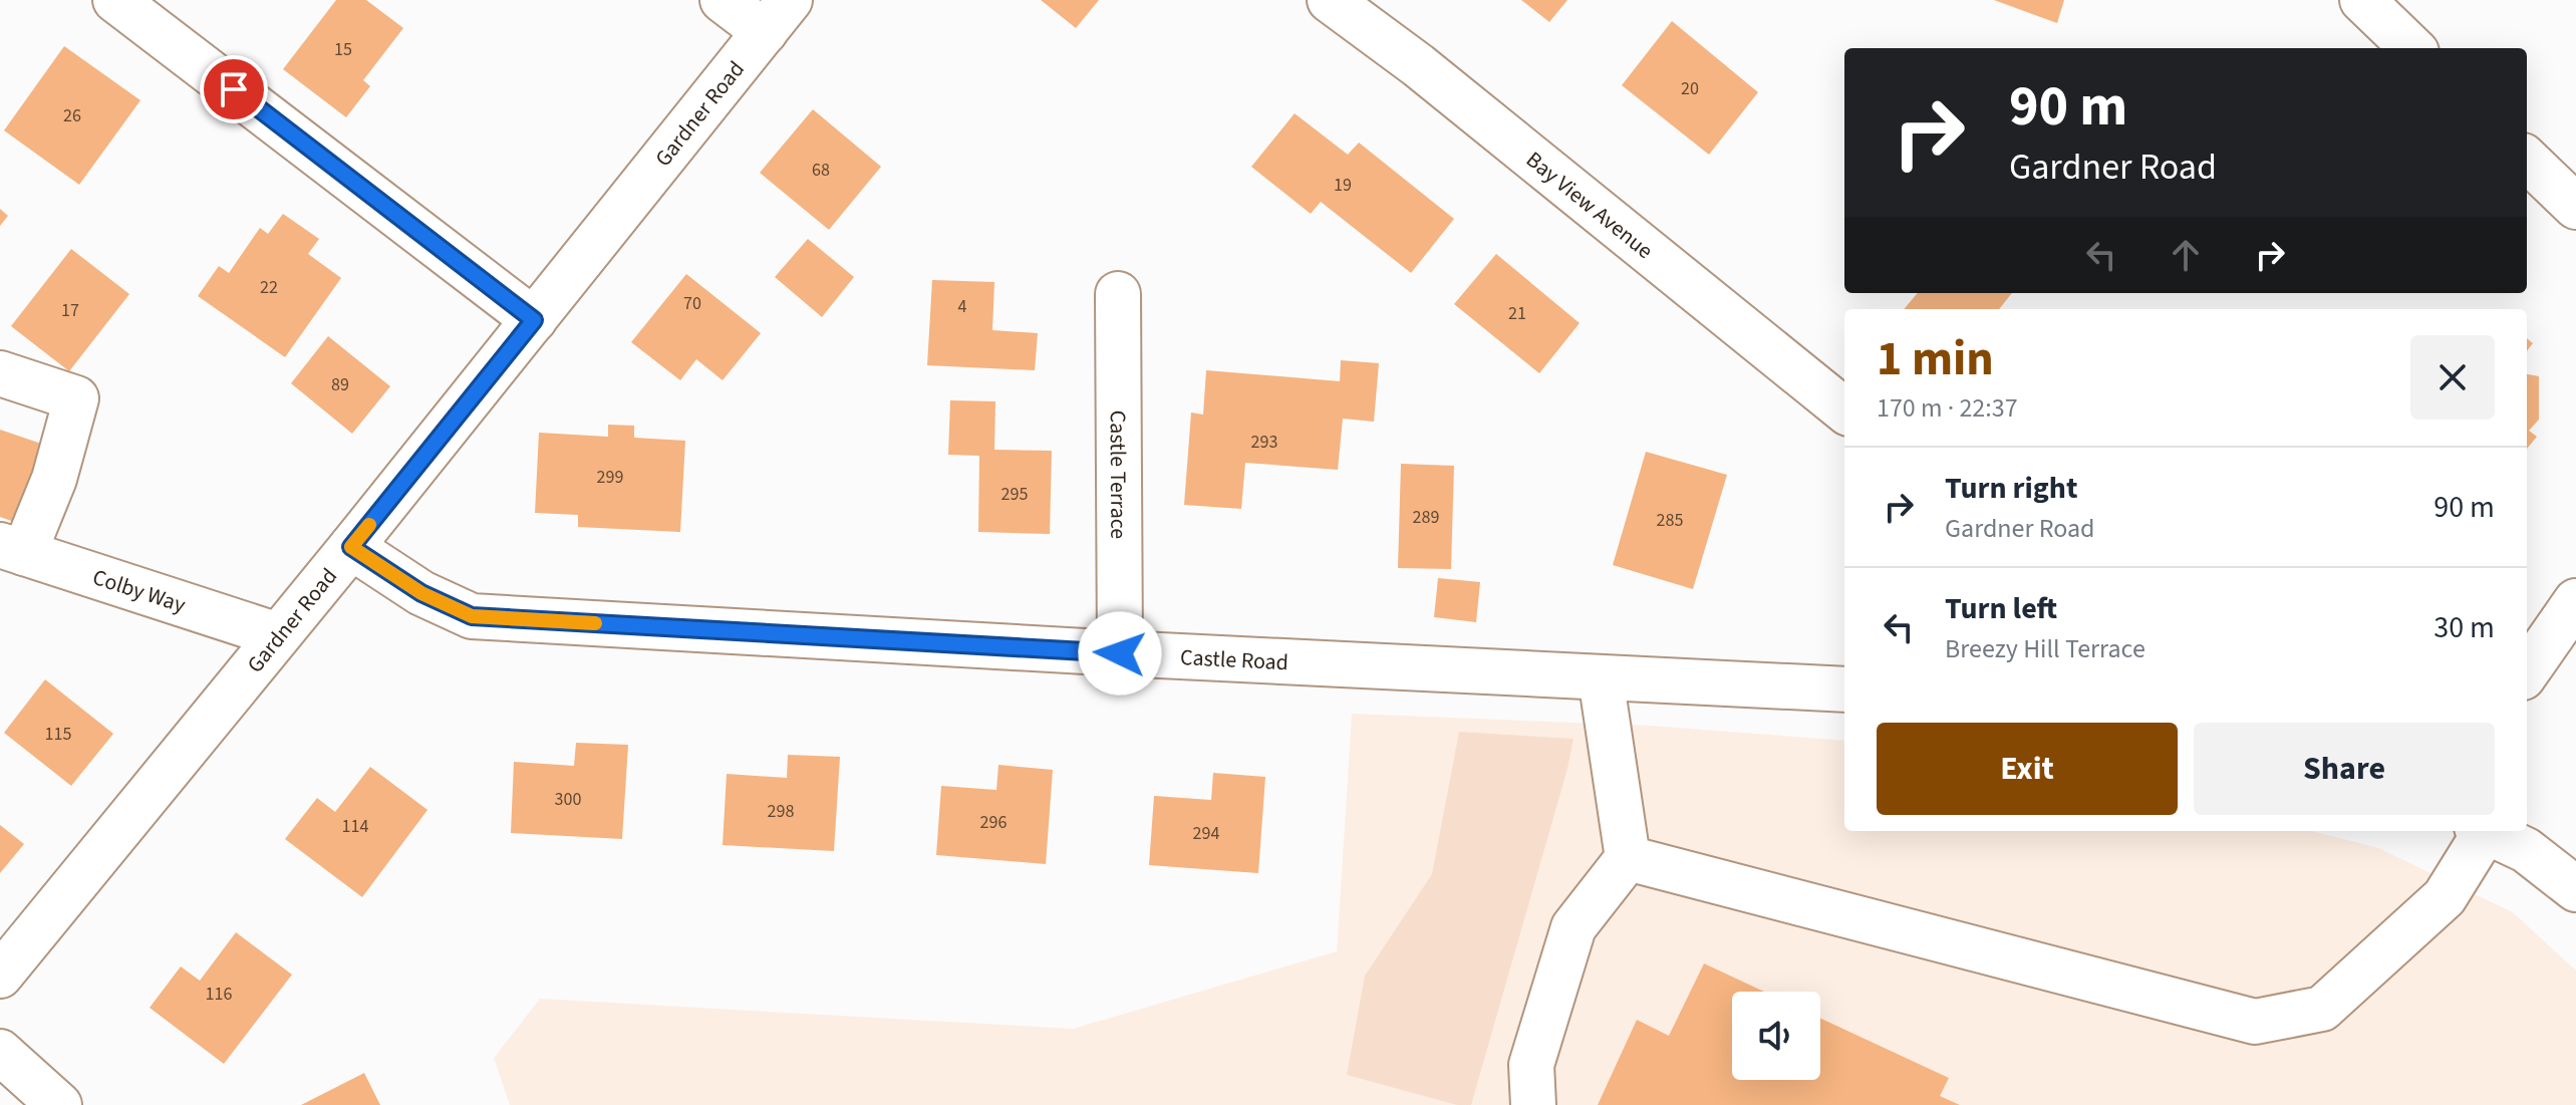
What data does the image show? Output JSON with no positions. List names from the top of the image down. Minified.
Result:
{"streets":{"street":["Gardner Road","Bay View Avenue","Castle Terrace","Colby Way","Castle Road"]},"crossings":[["Gardner Road","Colby Way"],["Gardner Road","Castle Road"],["Castle Terrace","Castle Road"]],"house_numbers":["15","20","26","68","19","22","70","4","17","21","89","293","299","295","289","285","115","300","298","296","114","294","116"],"page":{"turn":["90 m","Gardner Road"],"heading":["1 min","170 m · 22:37"],"list":[{"name":"Turn right","note":"Gardner Road","value":"90 m"},{"name":"Turn left","note":"Breezy Hill Terrace","value":"30 m"}],"buttons":["Exit","Share"]}}
